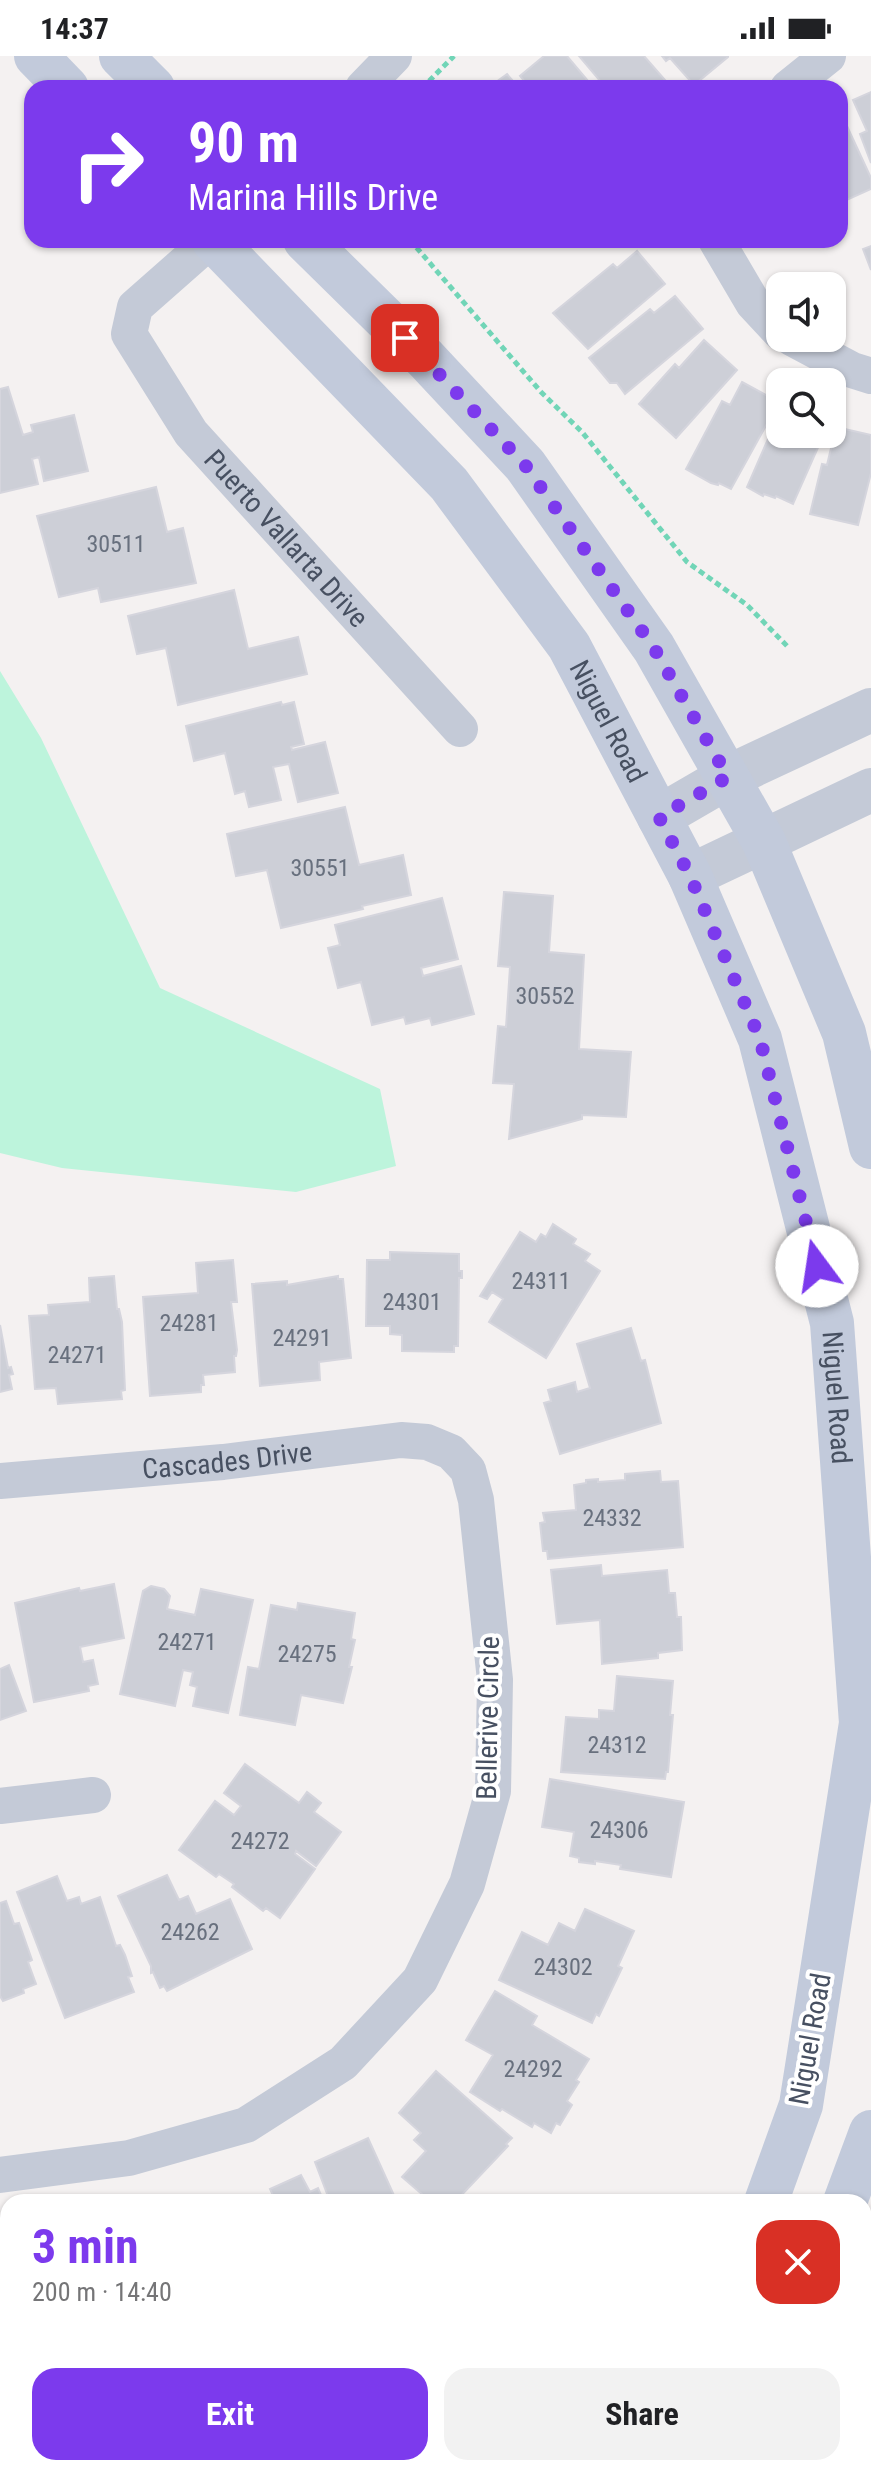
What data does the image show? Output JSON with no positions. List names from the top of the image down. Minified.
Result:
{"streets":{"main road":["Niguel Road"],"street":["Puerto Vallarta Drive","Cascades Drive","Bellerive Circle"]},"crossings":[["Cascades Drive","Bellerive Circle"]],"house_numbers":["30511","30551","30552","24311","24301","24281","24291","24271","24332","24271","24275","24312","24306","24272","24262","24302","24292"],"page":{"status":"14:37","turn":["90 m","Marina Hills Drive"],"heading":["3 min","200 m · 14:40"],"buttons":["Exit","Share"]}}
